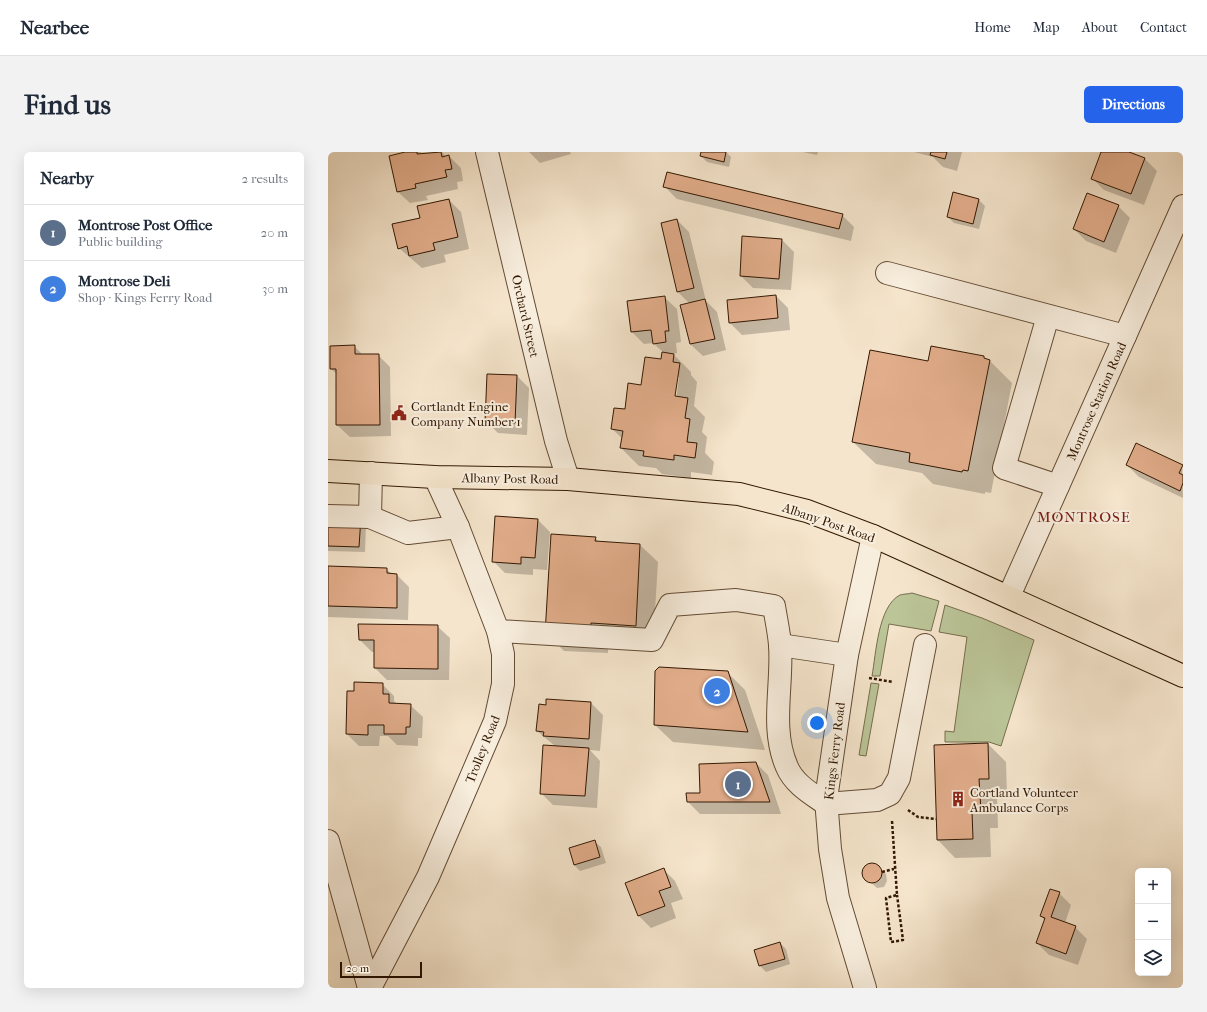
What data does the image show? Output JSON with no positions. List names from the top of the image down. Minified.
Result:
{"streets":{"main road":["Albany Post Road"],"street":["Orchard Street","Montrose Station Road","Trolley Road","Kings Ferry Road"]},"crossings":[["Orchard Street","Albany Post Road"],["Montrose Station Road","Albany Post Road"],["Albany Post Road","Trolley Road"],["Albany Post Road","Kings Ferry Road"]],"districts":["MONTROSE"],"places":{"public building":["Cortlandt Engine Company Number 1"],"building":["Cortland Volunteer Ambulance Corps"]},"scale_bar":"20 m","page":{"header":"Nearbee","nav":["Home","Map","About","Contact"],"buttons":"Directions","title":"Find us","heading":["Nearby","2 results"],"list":[{"mark":"1","name":"Montrose Post Office","note":"Public building","value":"20 m"},{"mark":"2","name":"Montrose Deli","note":"Shop · Kings Ferry Road","value":"30 m"}],"pins":["2","1"],"map_buttons":["+","−"],"scale":"20 m"}}
